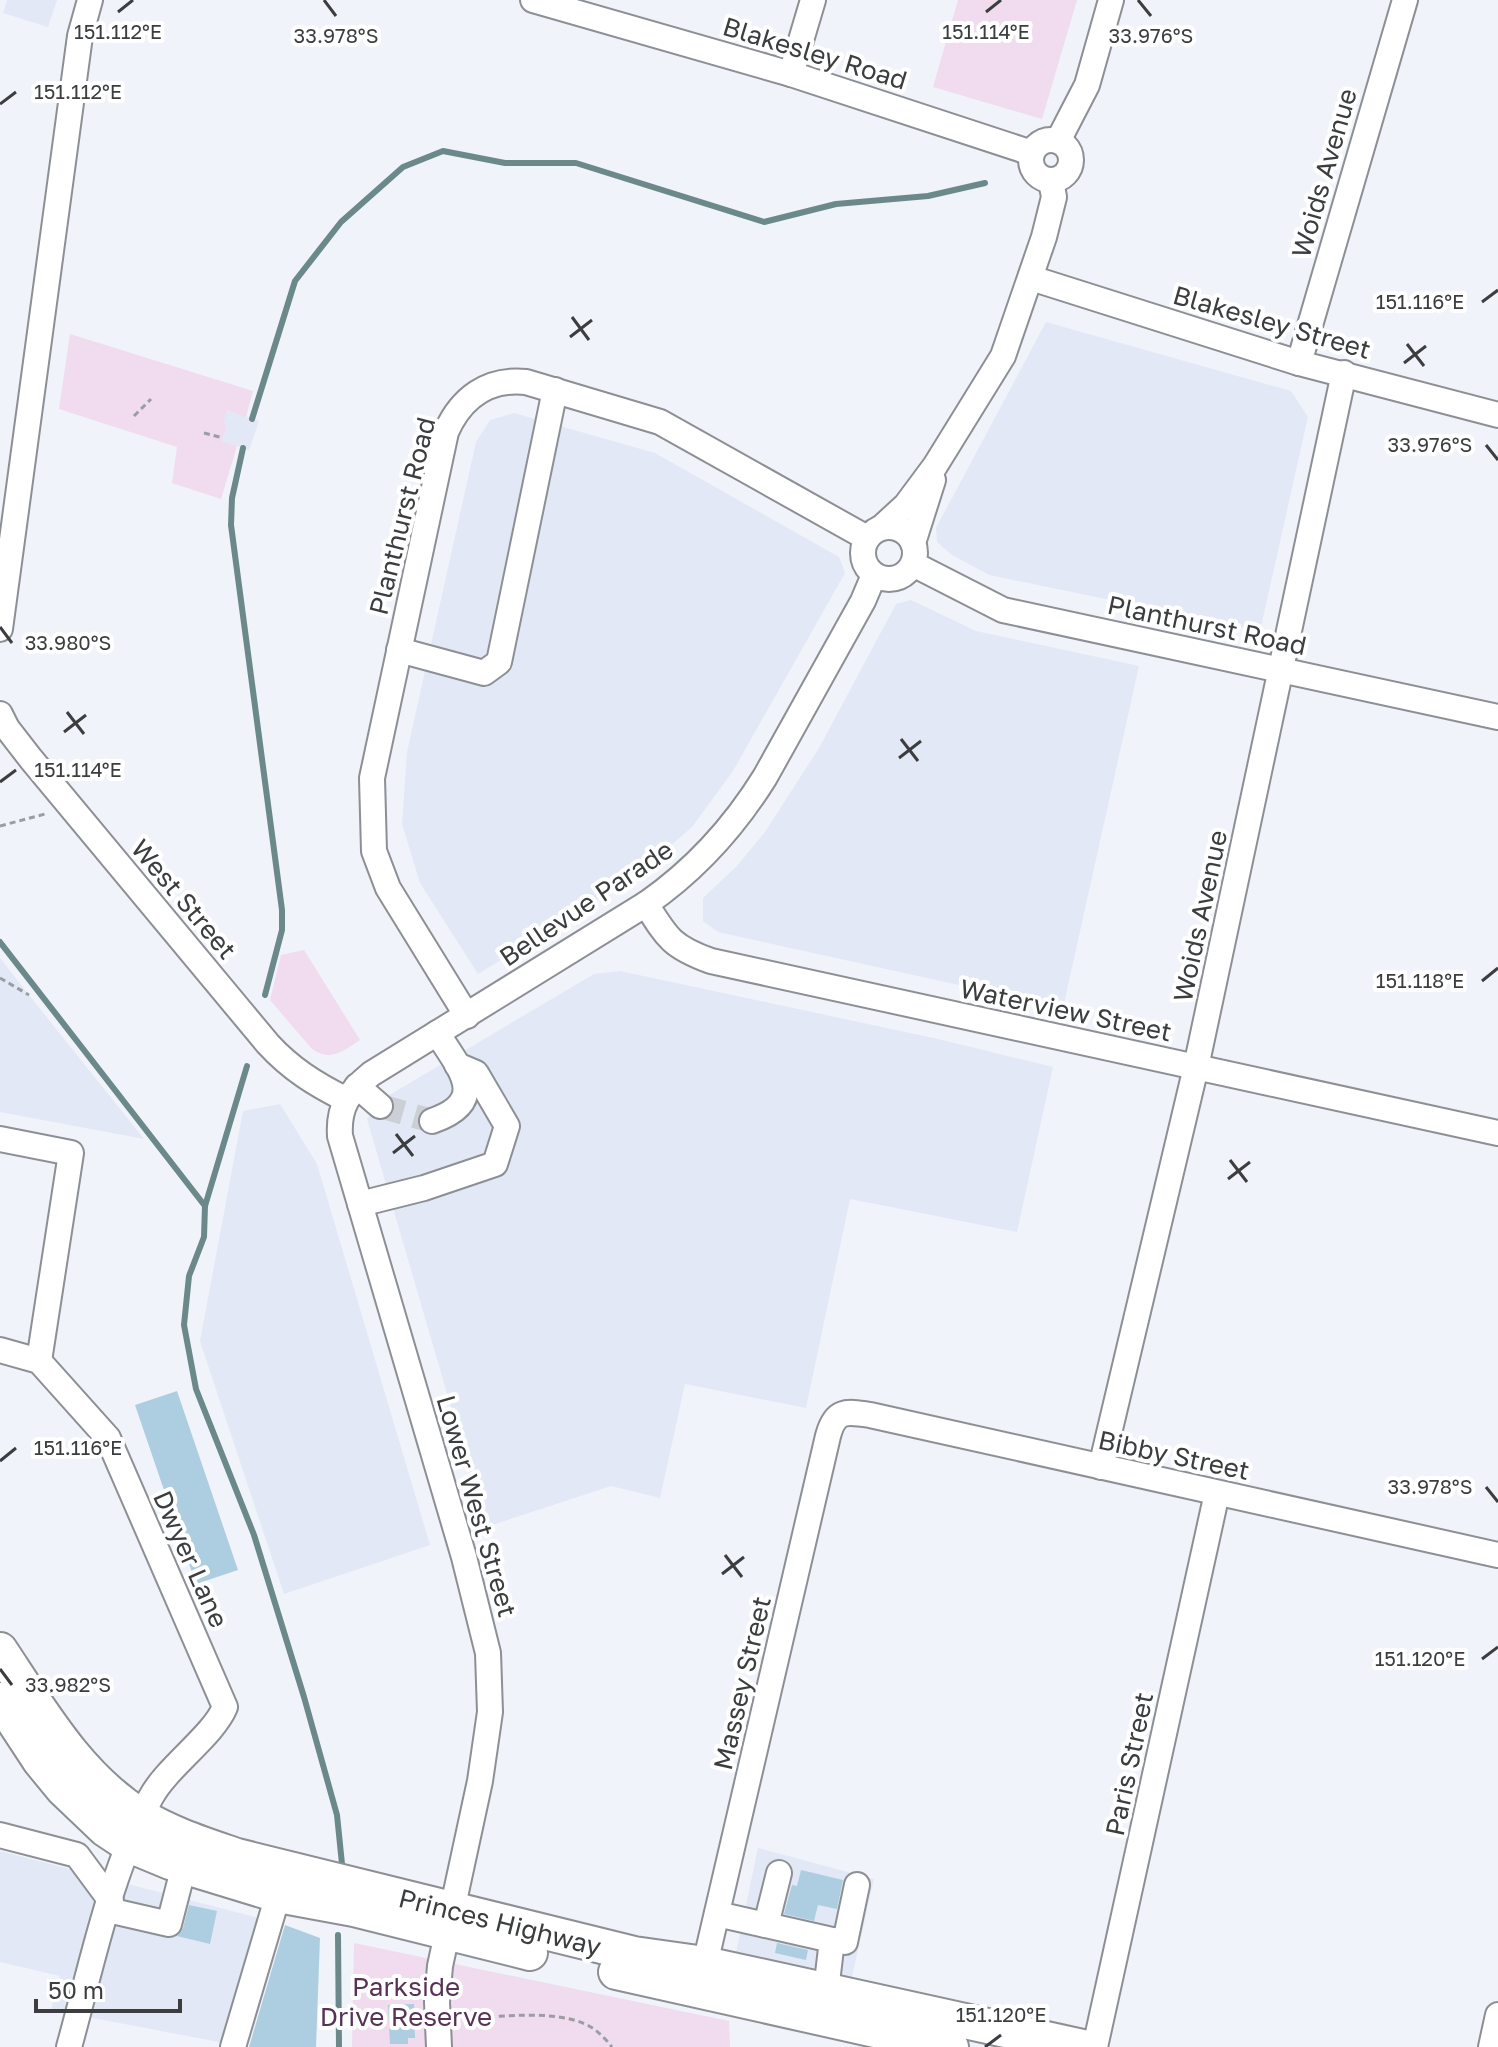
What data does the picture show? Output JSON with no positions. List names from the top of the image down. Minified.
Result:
{"streets":{"highway":["Princes Highway"],"street":["Blakesley Road","Woids Avenue","Blakesley Street","Planthurst Road","West Street","Bellevue Parade","Waterview Street","Bibby Street","Lower West Street","Dwyer Lane","Massey Street","Paris Street"]},"crossings":[["Woids Avenue","Blakesley Street"],["Woids Avenue","Planthurst Road"],["Woids Avenue","Waterview Street"],["Woids Avenue","Bibby Street"],["Planthurst Road","Bellevue Parade"],["West Street","Bellevue Parade"],["West Street","Lower West Street"],["Bellevue Parade","Waterview Street"],["Bellevue Parade","Lower West Street"],["Bibby Street","Massey Street"],["Bibby Street","Paris Street"],["Lower West Street","Princes Highway"],["Dwyer Lane","Princes Highway"],["Massey Street","Princes Highway"]],"parks":["Parkside Drive Reserve"],"scale_bar":"50 m","coordinates":["151.112°E","151.114°E","33.978°S","33.976°S","151.116°E","33.980°S","151.118°E","151.120°E","33.982°S"]}
